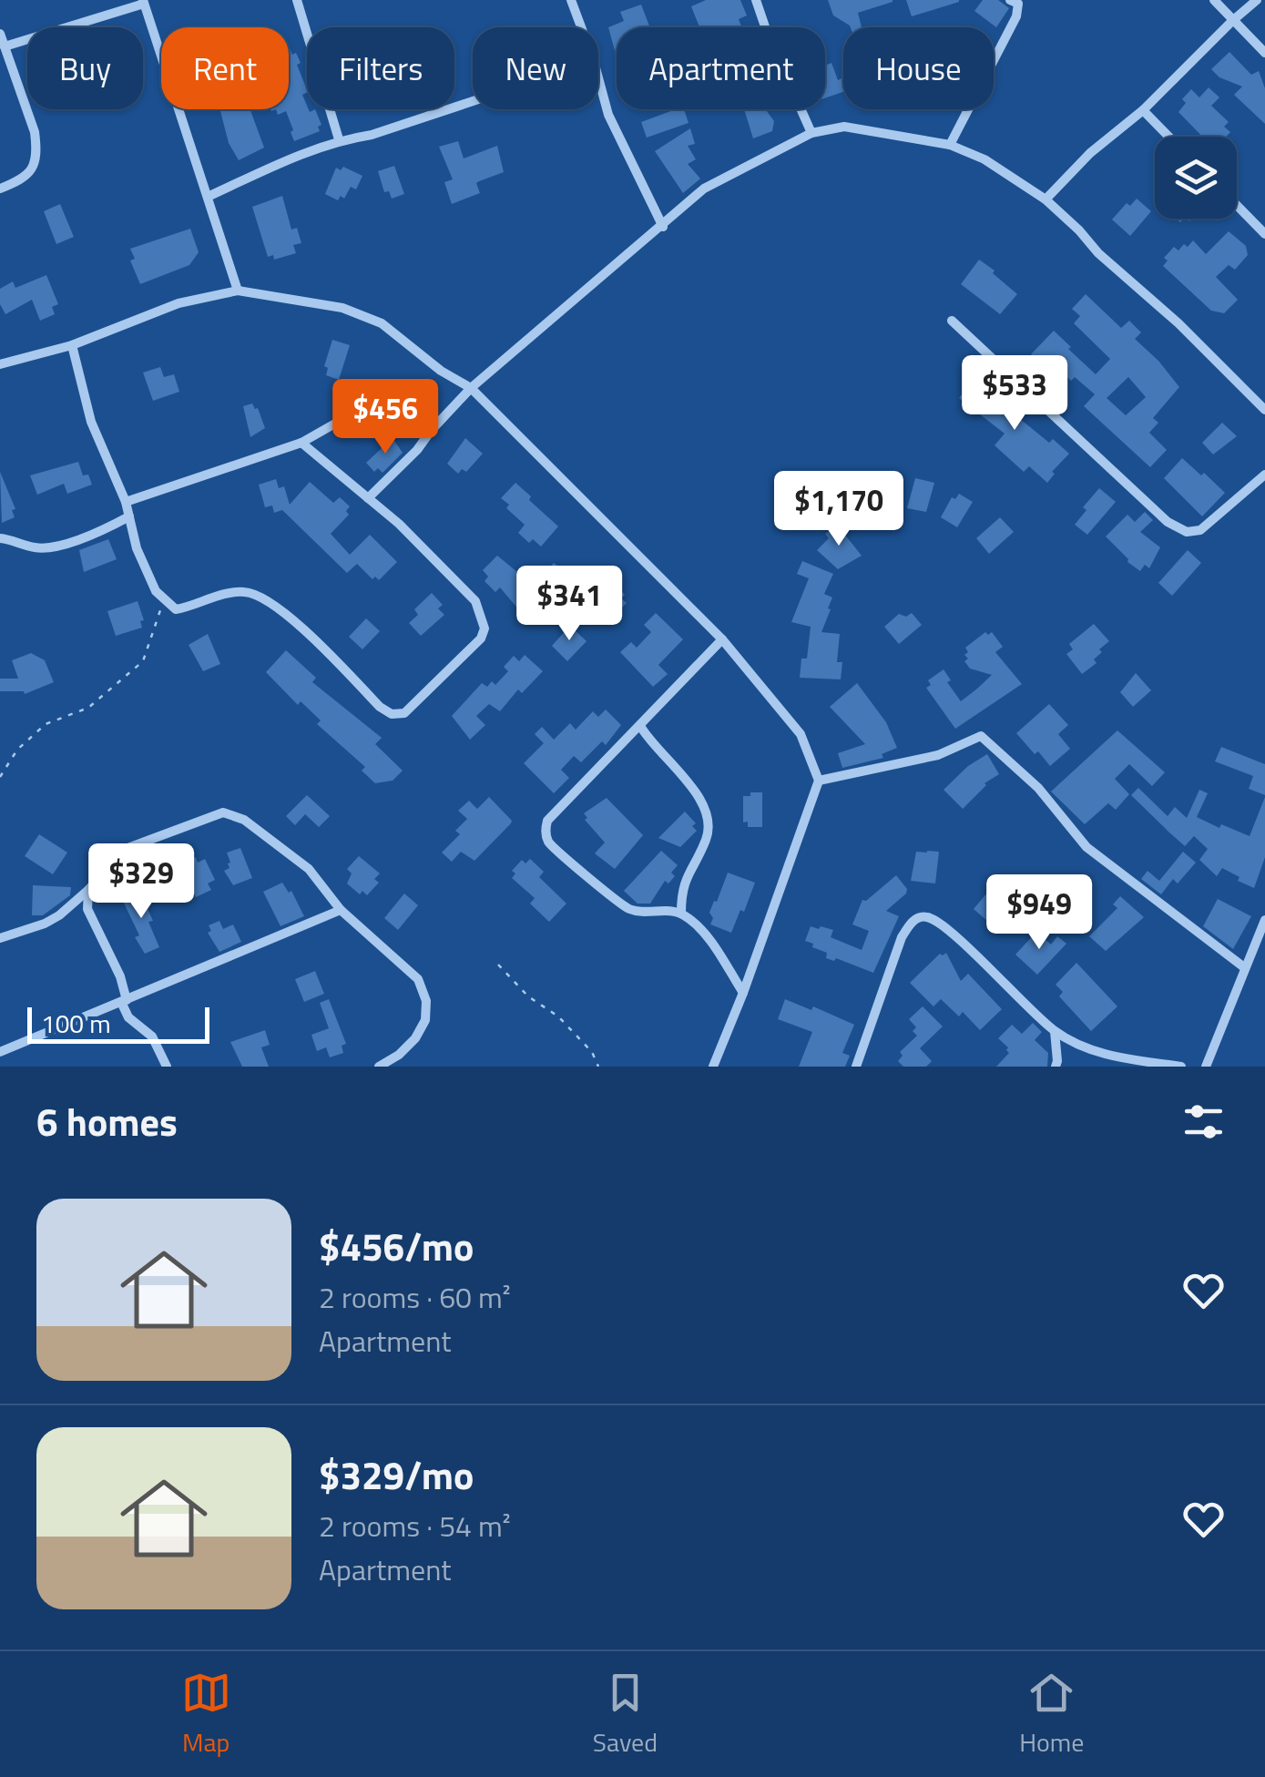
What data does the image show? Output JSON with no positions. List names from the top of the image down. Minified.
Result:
{"scale_bar":"100 m","page":{"chip":["Buy","Rent","Filters","New","Apartment","House"],"price":["$533","$456","$1,170","$341","$329","$949"],"scale":"100 m","heading":"6 homes","list":[{"name":"$456/mo","note":"2 rooms · 60 m² · Apartment"},{"name":"$329/mo","note":"2 rooms · 54 m² · Apartment"}],"tabs":["Map","Saved","Home"]}}
